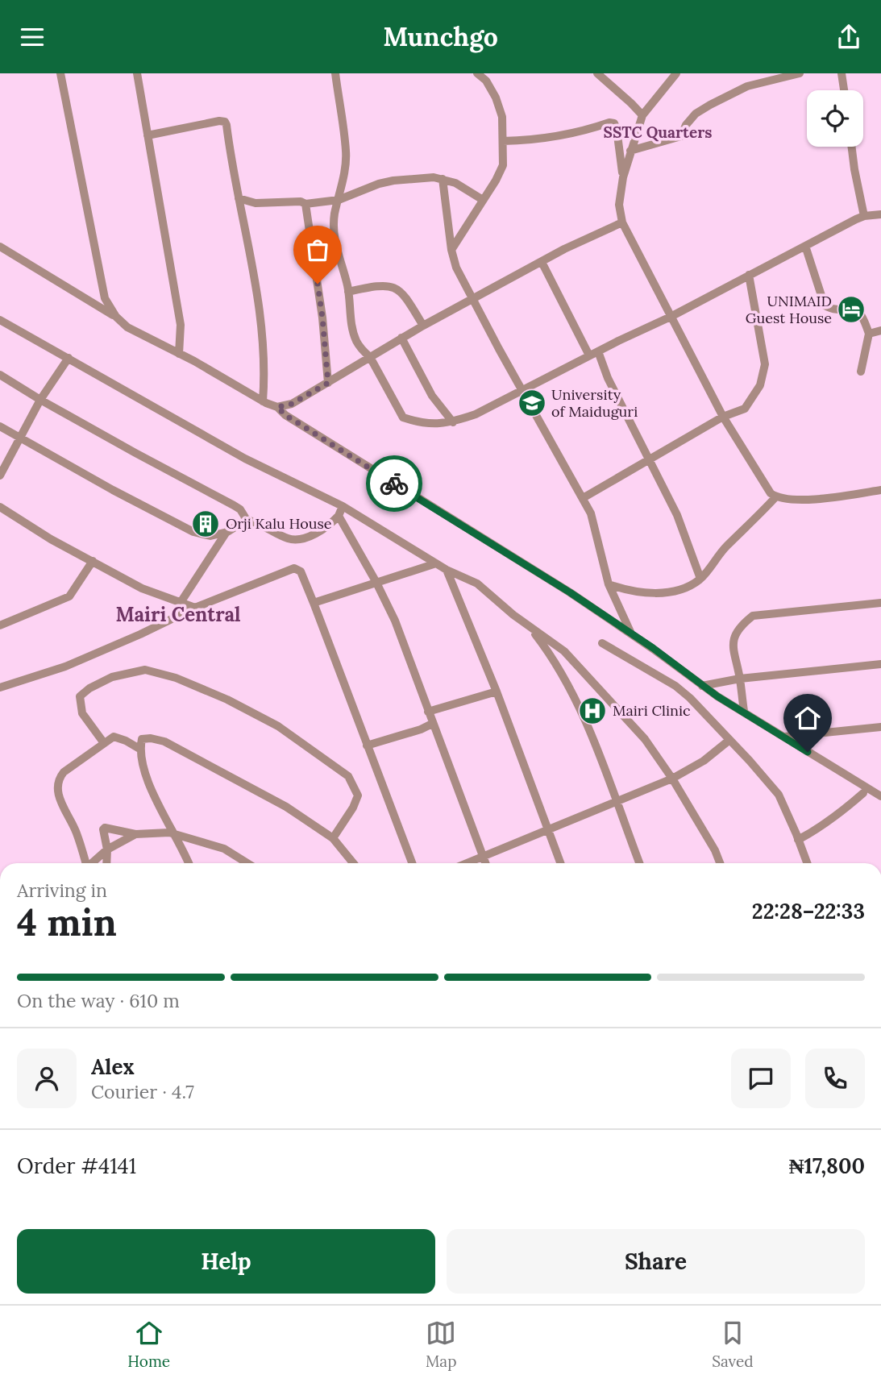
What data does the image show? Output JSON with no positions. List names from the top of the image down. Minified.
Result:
{"districts":["SSTC Quarters","Mairi Central"],"places":{"hotel":["UNIMAID Guest House"],"school or university":["University of Maiduguri"],"building":["Orji Kalu House"],"hospital":["Mairi Clinic"]},"page":{"header":"Munchgo","heading":["4 min","Arriving in","22:28–22:33"],"panel":["Alex","Courier · 4.7","Order #4141","₦17,800"],"bar":"On the way · 610 m","buttons":["Help","Share"],"tabs":["Home","Map","Saved"]}}
